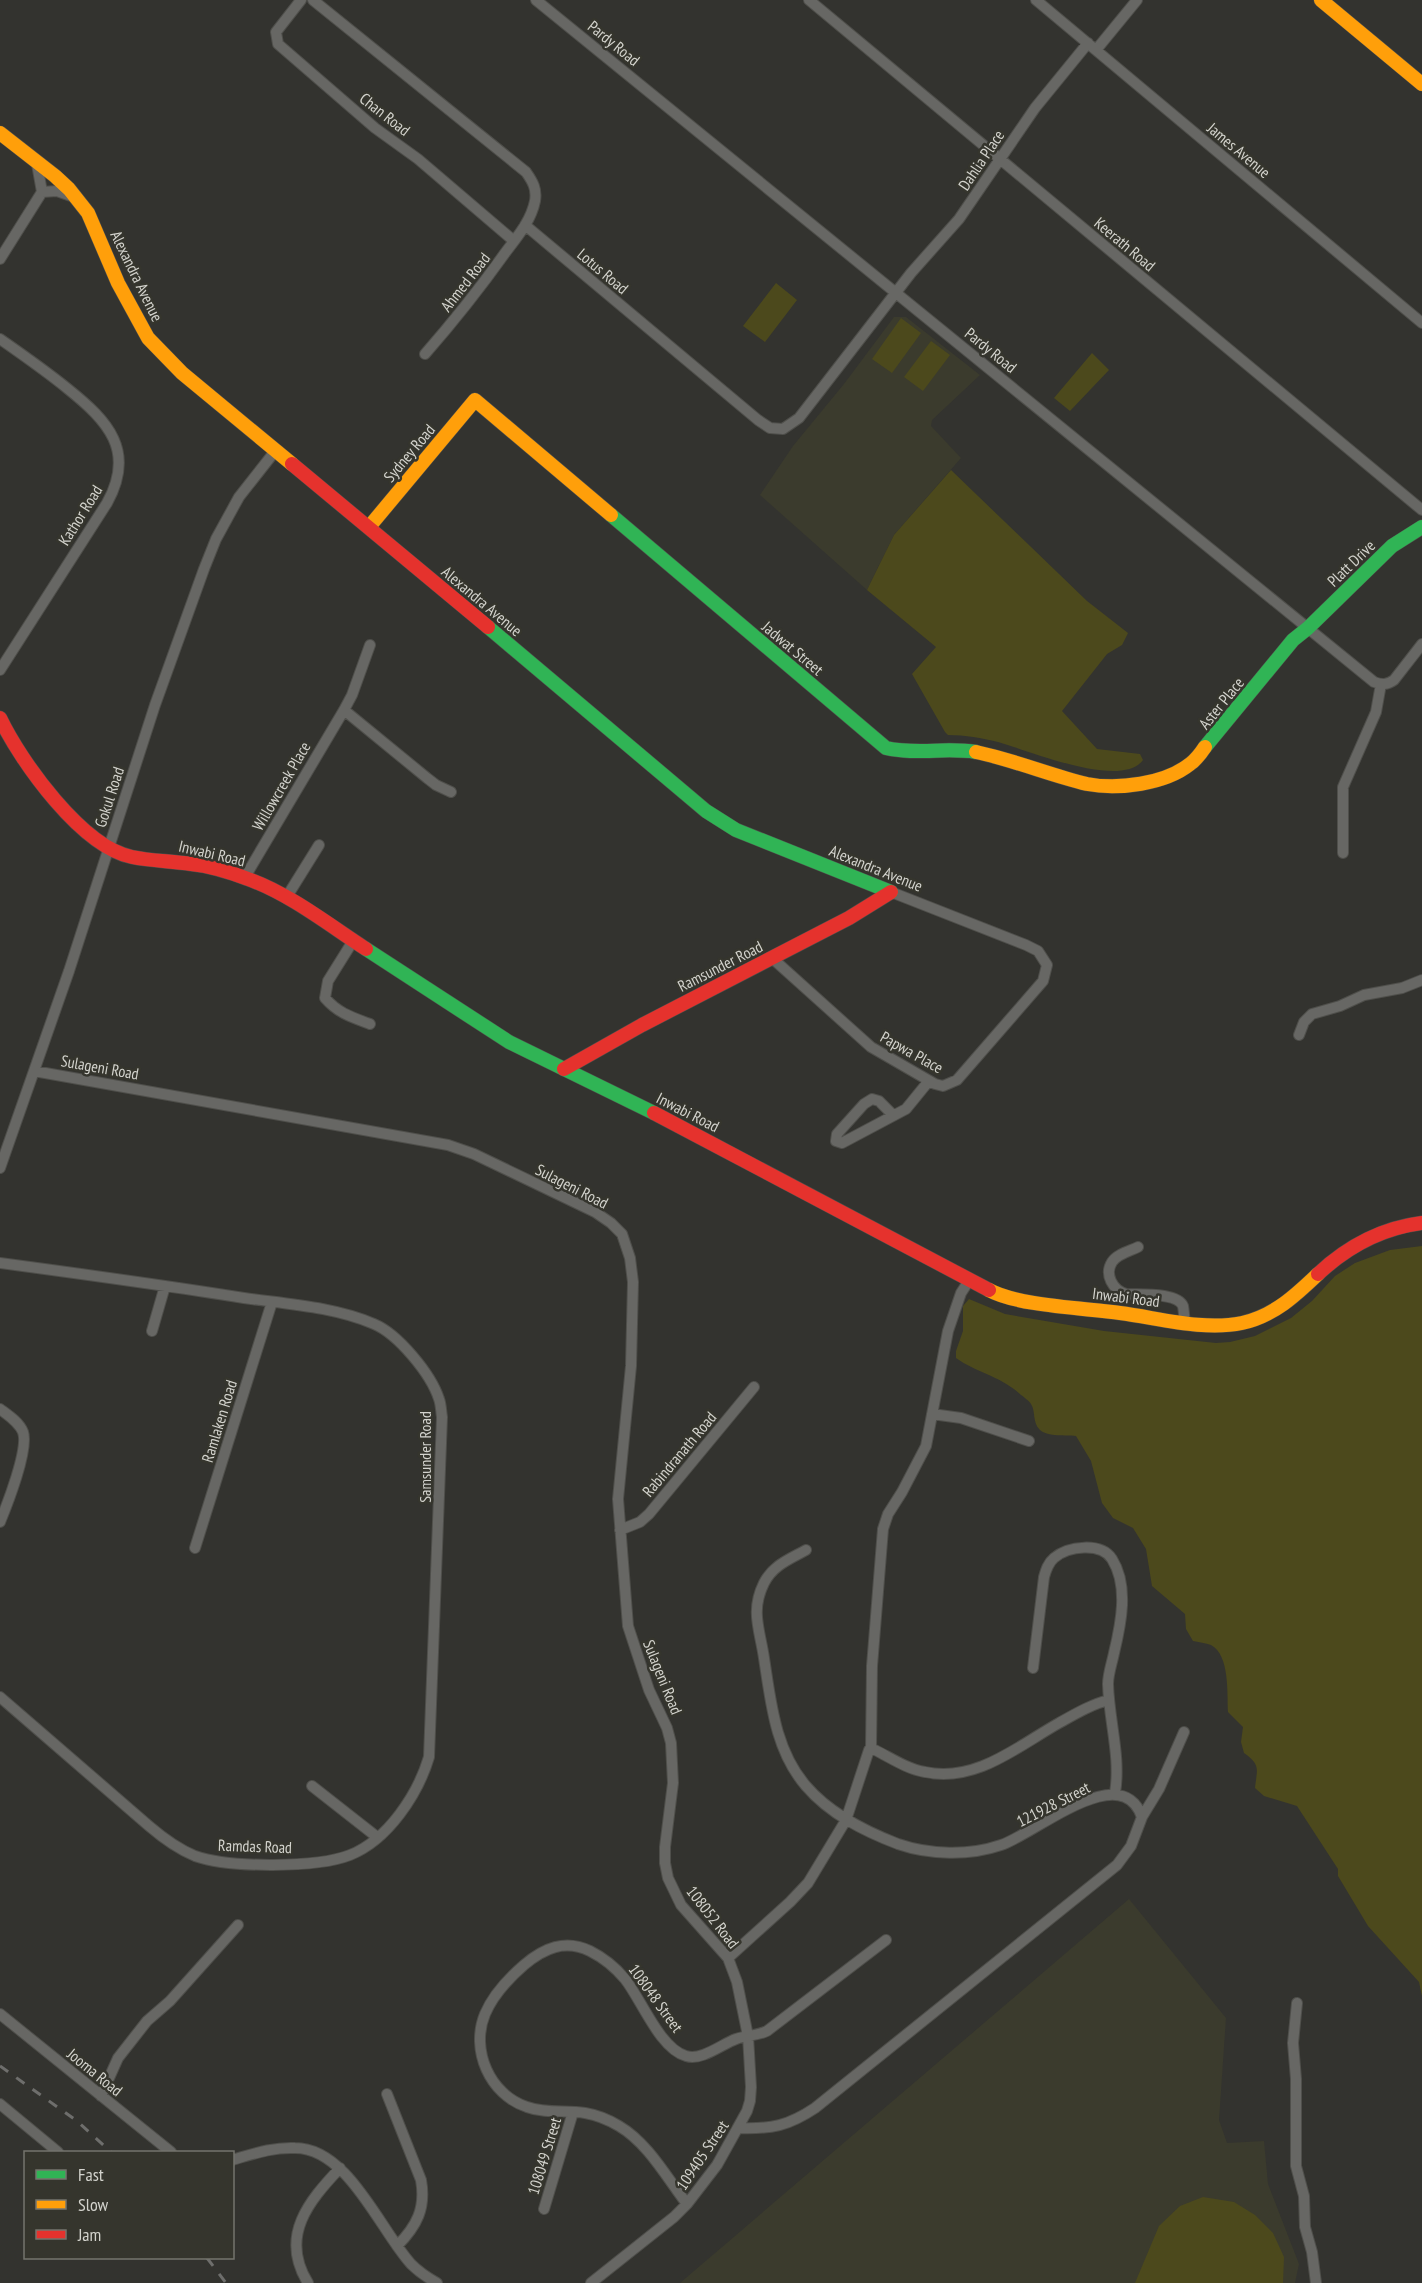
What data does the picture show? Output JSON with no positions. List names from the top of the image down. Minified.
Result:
{"streets":{"street":["Pardy Road","Chan Road","James Avenue","Dahlia Place","Keerath Road","Lotus Road","Alexandra Avenue","Ahmed Road","Sydney Road","Kathor Road","Platt Drive","Jadwat Street","Aster Place","Willowcreek Place","Gokul Road","Inwabi Road","Ramsunder Road","Papwa Place","Sulageni Road","Ramlaken Road","Rabindranath Road","Samsunder Road","121928 Street","Ramdas Road","108052 Road","108048 Street","Jooma Road","109405 Street","108049 Street"]},"crossings":[["Pardy Road","Dahlia Place"],["Pardy Road","Lotus Road"],["Pardy Road","Platt Drive"],["Pardy Road","Aster Place"],["Chan Road","Ahmed Road"],["James Avenue","Dahlia Place"],["Dahlia Place","Keerath Road"],["Dahlia Place","Lotus Road"],["Lotus Road","Ahmed Road"],["Alexandra Avenue","Sydney Road"],["Alexandra Avenue","Gokul Road"],["Alexandra Avenue","Ramsunder Road"],["Alexandra Avenue","Papwa Place"],["Sydney Road","Jadwat Street"],["Platt Drive","Aster Place"],["Jadwat Street","Aster Place"],["Willowcreek Place","Inwabi Road"],["Gokul Road","Inwabi Road"],["Gokul Road","Sulageni Road"],["Inwabi Road","Ramsunder Road"],["Ramsunder Road","Papwa Place"],["Sulageni Road","Rabindranath Road"],["Sulageni Road","108052 Road"],["Ramlaken Road","Samsunder Road"],["Samsunder Road","Ramdas Road"],["108052 Road","108048 Street"],["108052 Road","109405 Street"],["108048 Street","109405 Street"],["108048 Street","108049 Street"]],"legend":["Fast","Slow","Jam"]}
